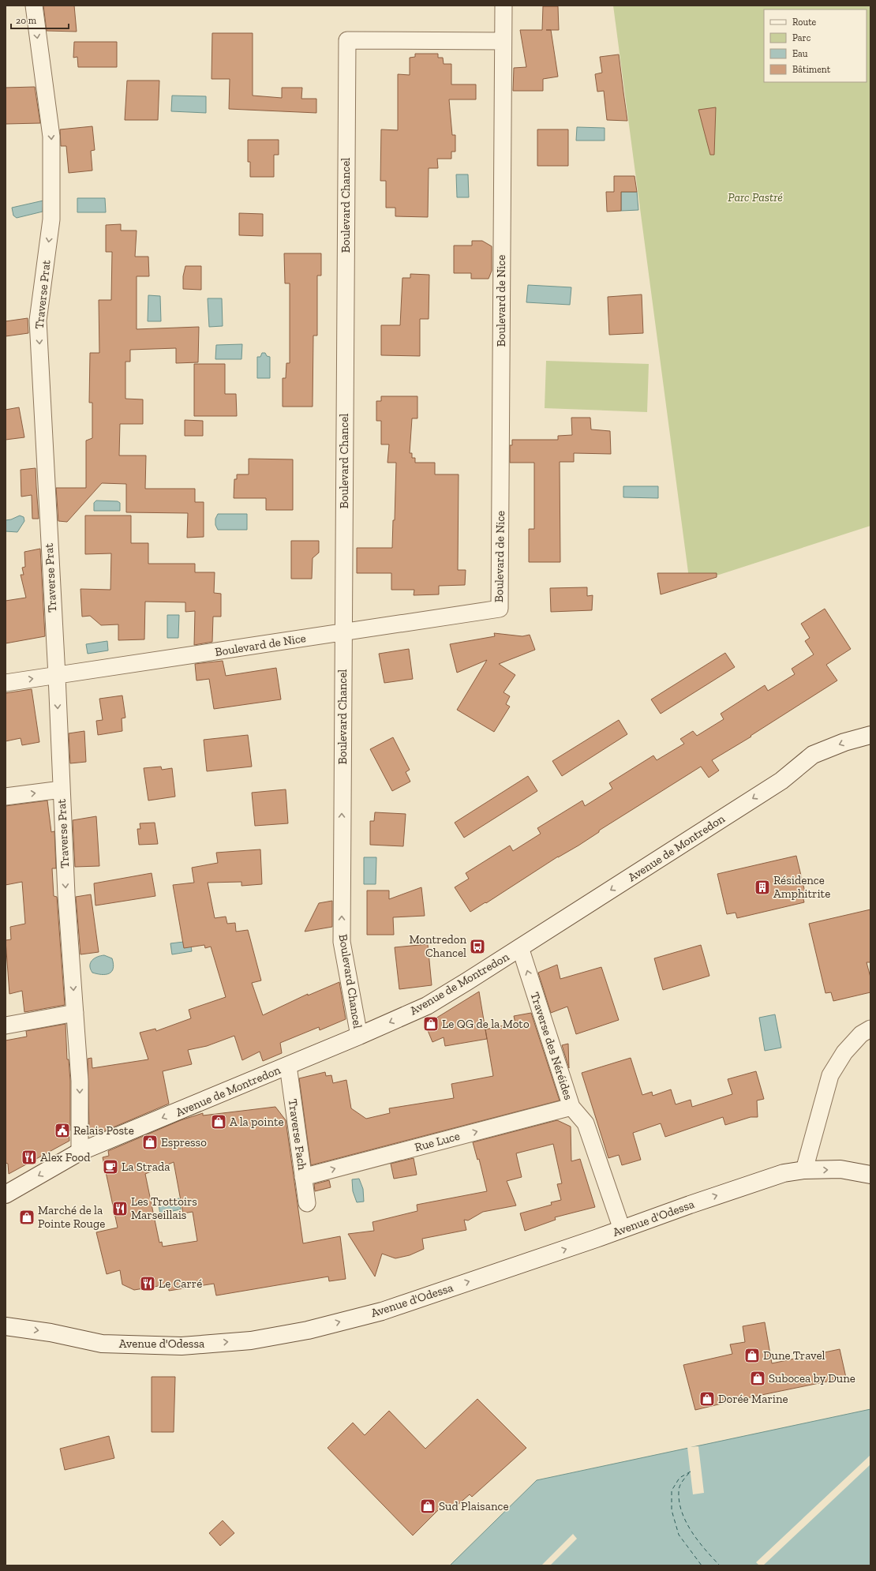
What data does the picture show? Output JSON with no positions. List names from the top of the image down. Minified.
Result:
{"streets":{"street":["Boulevard Chancel","Traverse Prat","Boulevard de Nice","Avenue de Montredon","Traverse des Néréides","Traverse Fach","Rue Luce","Avenue d'Odessa"]},"crossings":[["Boulevard Chancel","Boulevard de Nice"],["Boulevard Chancel","Avenue de Montredon"],["Traverse Prat","Boulevard de Nice"],["Traverse Prat","Avenue de Montredon"],["Avenue de Montredon","Traverse des Néréides"],["Avenue de Montredon","Traverse Fach"],["Traverse des Néréides","Rue Luce"],["Traverse des Néréides","Avenue d'Odessa"],["Traverse Fach","Rue Luce"]],"one_way":["Boulevard Chancel","Traverse Prat","Avenue de Montredon","Traverse des Néréides","Rue Luce","Avenue d'Odessa"],"parks":["Parc Pastré"],"places":{"building":["Résidence Amphitrite"],"bus stop":["Montredon Chancel"],"shop":["Le QG de la Moto","A la pointe","Espresso","Marché de la Pointe Rouge","Dune Travel","Subocea by Dune","Dorée Marine","Sud Plaisance"],"public building":["Relais Poste"],"restaurant":["Alex Food","Les Trottoirs Marseillais","Le Carré"],"cafe":["La Strada"]},"legend":["Route","Parc","Eau","Bâtiment"],"scale_bar":"20 m"}
